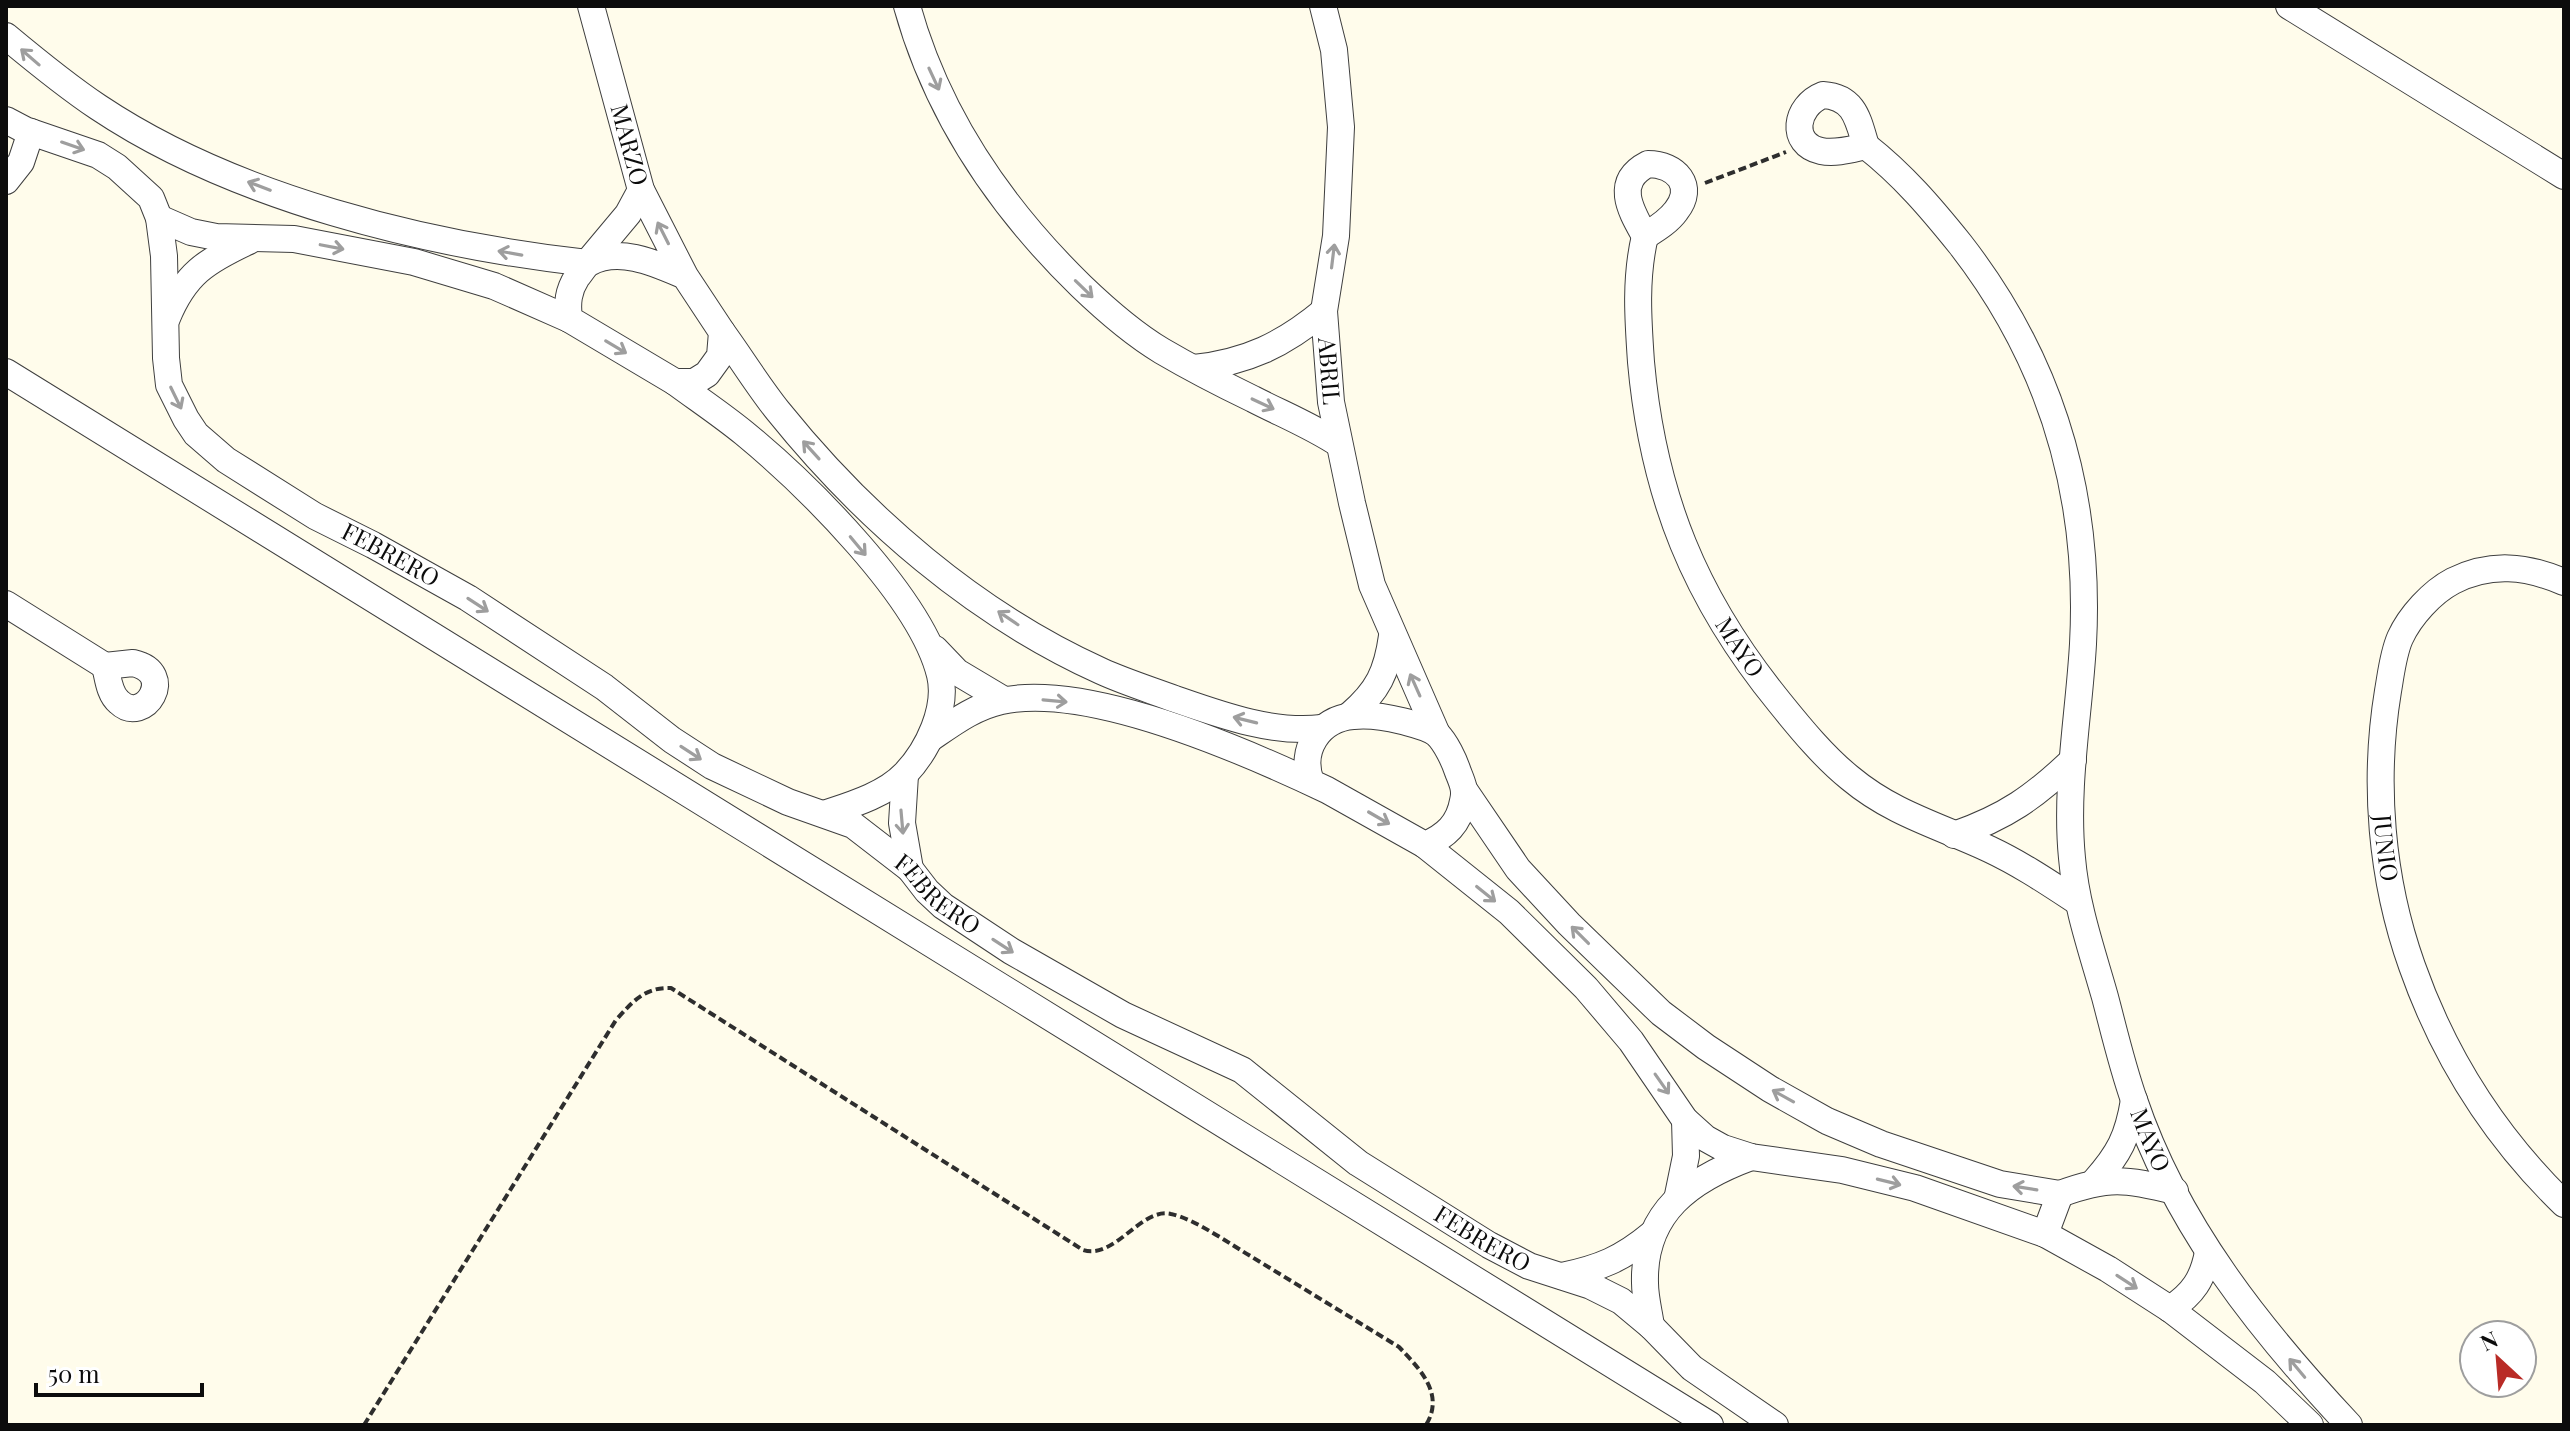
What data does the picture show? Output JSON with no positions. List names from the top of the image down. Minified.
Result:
{"streets":{"street":["MARZO","ABRIL","FEBRERO","MAYO","JUNIO"]},"crossings":[["MARZO","ABRIL"]],"one_way":["ABRIL"],"scale_bar":"50 m","north":"top left"}
